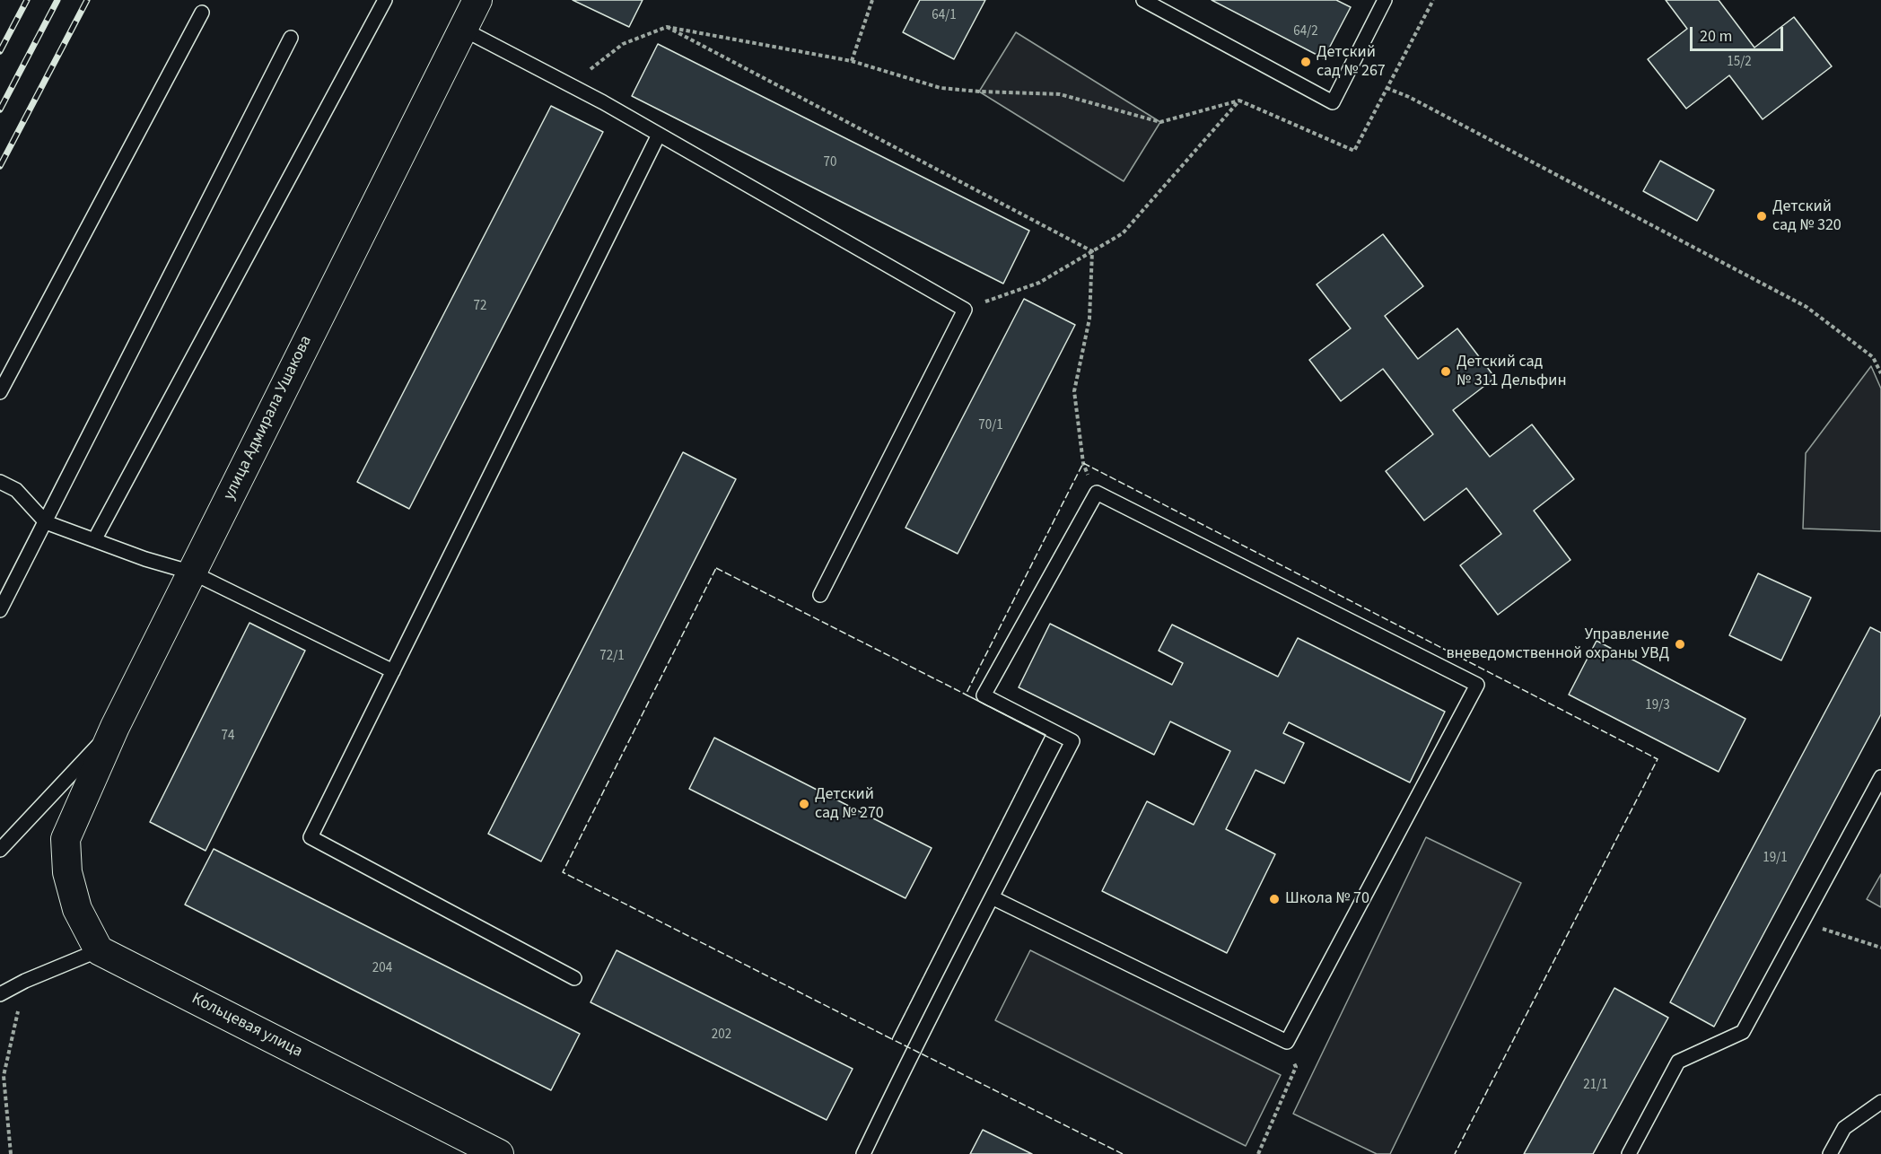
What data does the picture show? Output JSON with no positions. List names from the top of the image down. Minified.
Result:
{"streets":{"street":["улица Адмирала Ушакова","Кольцевая улица"]},"crossings":[["улица Адмирала Ушакова","Кольцевая улица"]],"places":["Детский сад № 267","Детский сад № 320","Детский сад № 311 Дельфин","Управление вневедомственной охраны УВД","Детский сад № 270","Школа № 70"],"house_numbers":["64/1","64/2","15/2","70","72","70/1","72/1","19/3","74","19/1","204","202","21/1"],"scale_bar":"20 m"}
